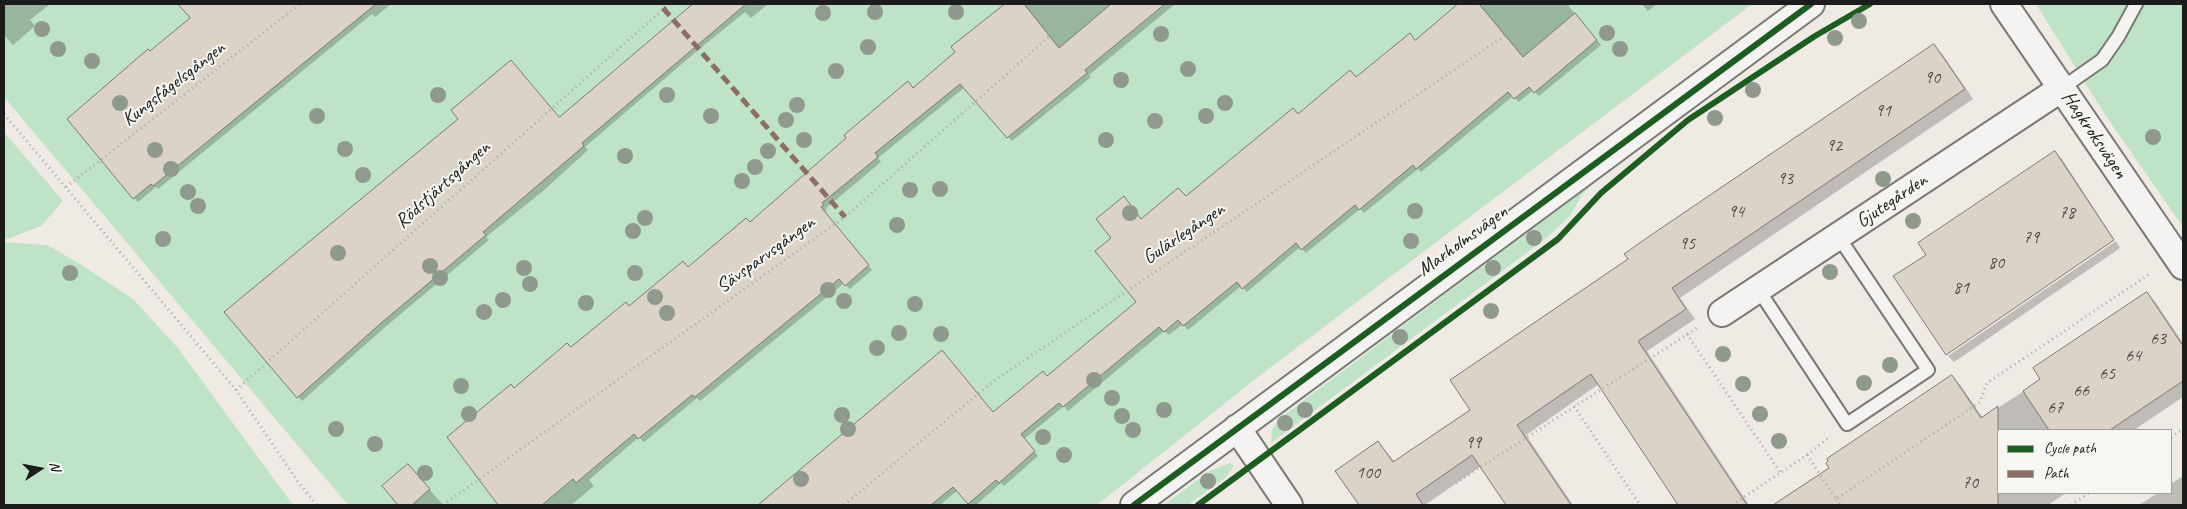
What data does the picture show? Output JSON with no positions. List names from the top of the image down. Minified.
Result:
{"streets":{"street":["Hagkroksvägen","Gjutegården","Marholmsvägen"],"path":["Kungsfågelsgången","Rödstjärtsgången","Gulärlegången","Sävsparvsgången"]},"crossings":[["Hagkroksvägen","Gjutegården"]],"house_numbers":["90","91","92","93","94","78","79","95","80","81","63","64","65","66","67","99","100","70"],"legend":["Cycle path","Path"],"north":"right"}
